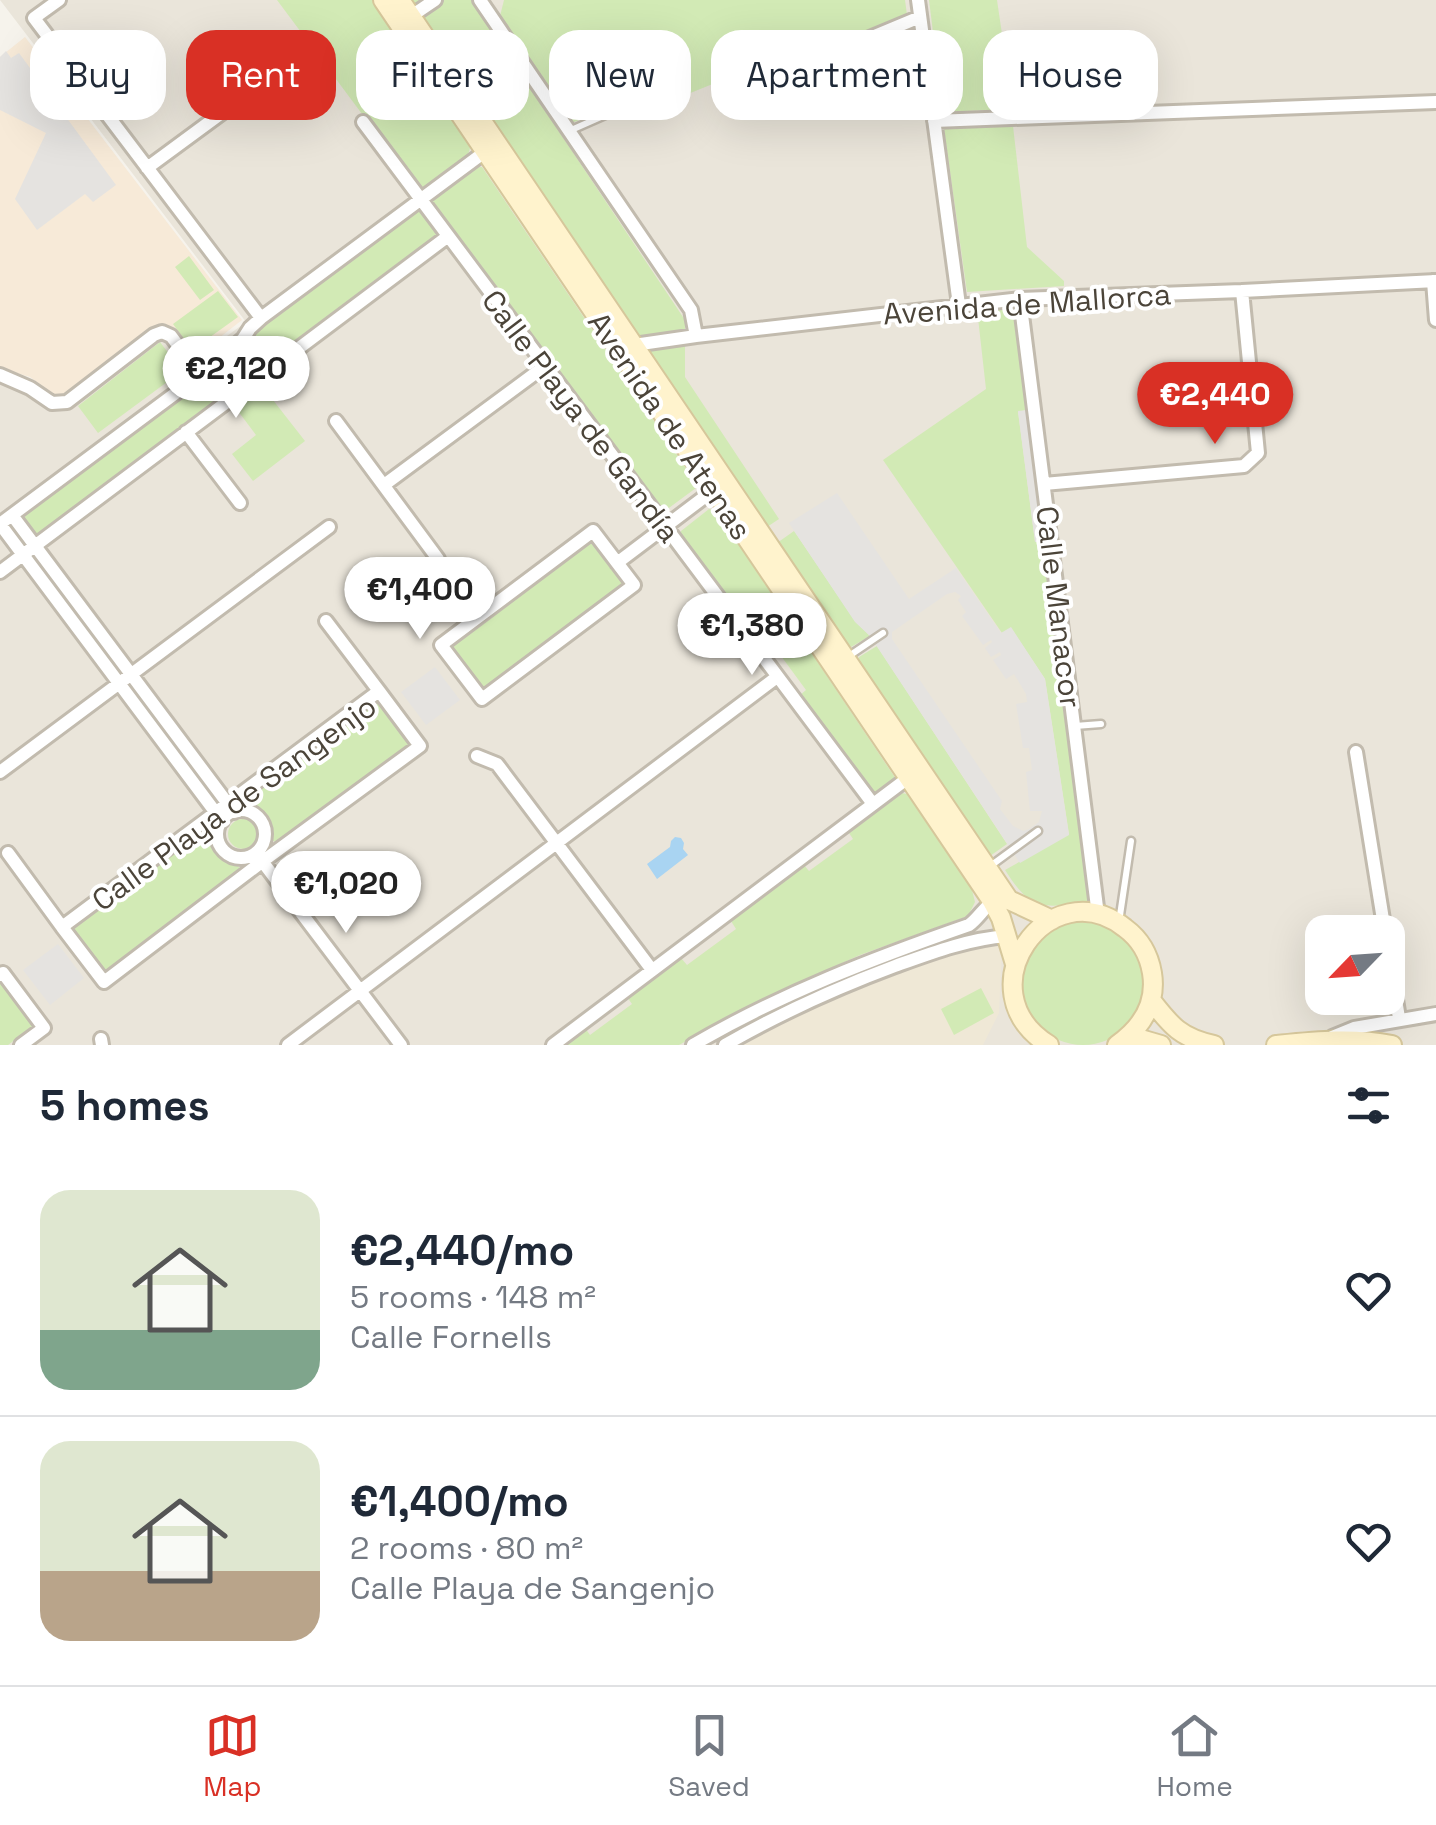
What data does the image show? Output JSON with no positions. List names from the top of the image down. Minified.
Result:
{"streets":{"main road":["Avenida de Atenas"],"street":["Avenida de Mallorca","Calle Playa de Gandía","Calle Manacor","Calle Playa de Sangenjo"]},"crossings":[["Avenida de Mallorca","Avenida de Atenas"],["Avenida de Mallorca","Calle Manacor"]],"north":"bottom left","page":{"chip":["Buy","Rent","Filters","New","Apartment","House"],"price":["€2,120","€2,440","€1,400","€1,380","€1,020"],"heading":"5 homes","list":[{"name":"€2,440/mo","note":"5 rooms · 148 m² · Calle Fornells"},{"name":"€1,400/mo","note":"2 rooms · 80 m² · Calle Playa de Sangenjo"}],"tabs":["Map","Saved","Home"]}}
